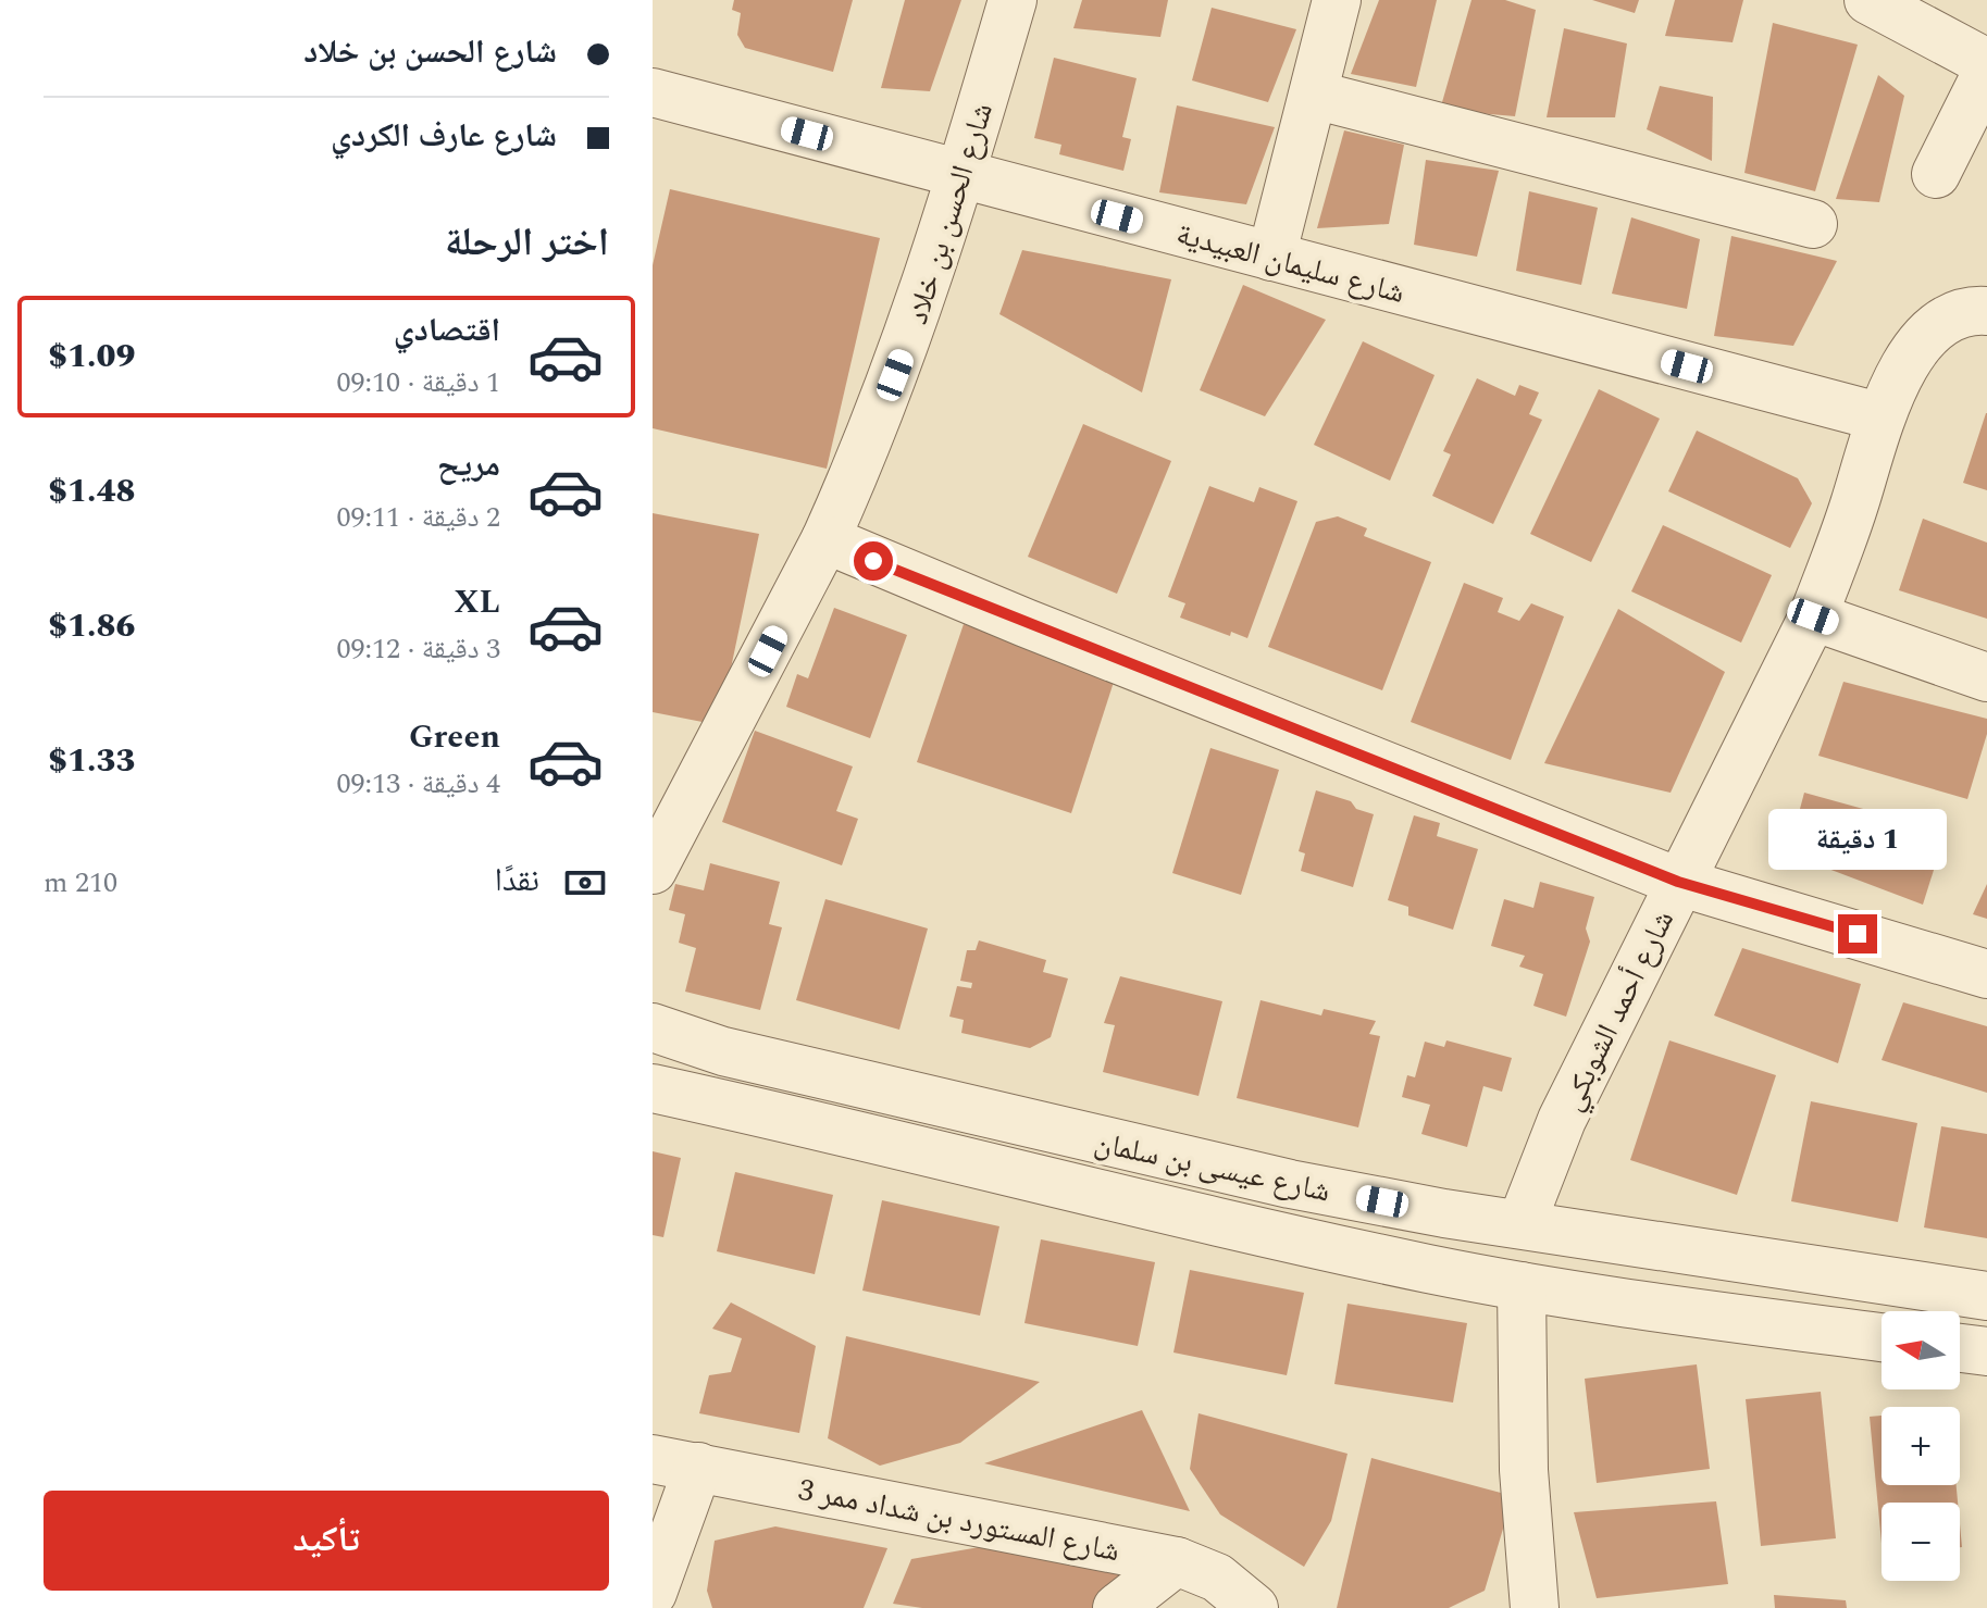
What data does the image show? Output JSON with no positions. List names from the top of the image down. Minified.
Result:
{"streets":{"street":["شارع الحسن بن خلاد","شارع سليمان العبيدية","شارع أحمد الشوبكي","شارع عيسى بن سلمان","شارع المستورد بن شداد ممر 3"]},"crossings":[["شارع الحسن بن خلاد","شارع سليمان العبيدية"],["شارع سليمان العبيدية","شارع أحمد الشوبكي"],["شارع أحمد الشوبكي","شارع عيسى بن سلمان"]],"north":"left","page":{"banner":["شارع الحسن بن خلاد","شارع عارف الكردي"],"heading":"اختر الرحلة","list":[{"name":"اقتصادي","note":"1 دقيقة · 09:10","value":"$1.09"},{"name":"مريح","note":"2 دقيقة · 09:11","value":"$1.48"},{"name":"XL","note":"3 دقيقة · 09:12","value":"$1.86"},{"name":"Green","note":"4 دقيقة · 09:13","value":"$1.33"}],"bubble":"1 دقيقة","pay":["نقدًا","210 m"],"map_buttons":["+","−"],"buttons":"تأكيد"}}
